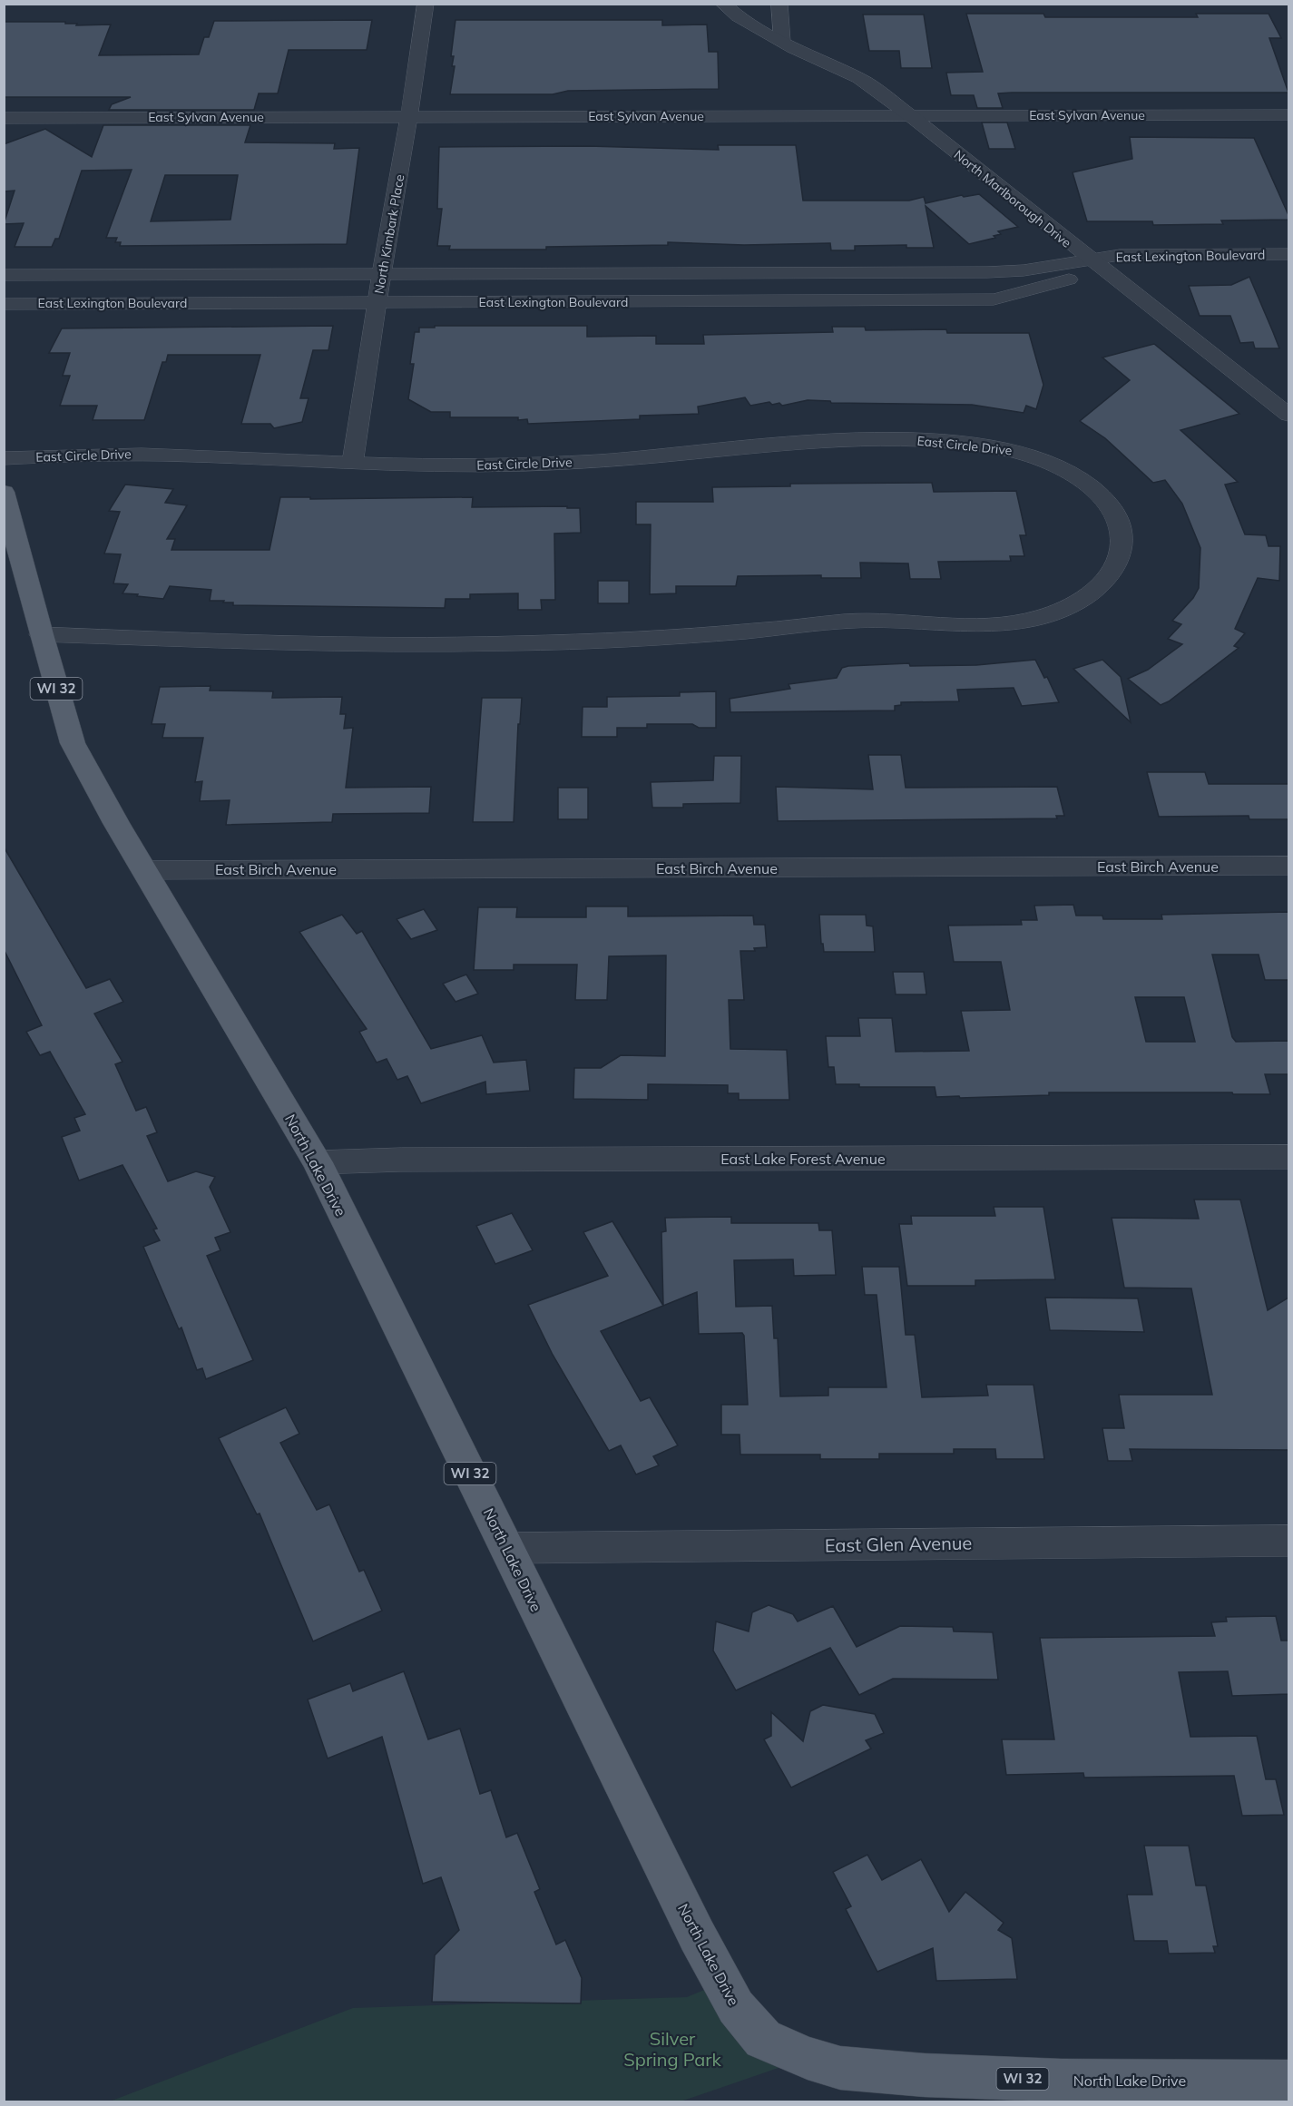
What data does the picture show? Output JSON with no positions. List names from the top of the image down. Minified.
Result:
{"streets":{"main road":["WI 32","North Lake Drive"],"street":["East Sylvan Avenue","North Marlborough Drive","North Kimbark Place","East Lexington Boulevard","East Circle Drive","East Birch Avenue","East Lake Forest Avenue","East Glen Avenue"]},"crossings":[["East Sylvan Avenue","North Marlborough Drive"],["East Sylvan Avenue","North Kimbark Place"],["North Marlborough Drive","East Lexington Boulevard"],["North Kimbark Place","East Lexington Boulevard"],["North Kimbark Place","East Circle Drive"],["East Circle Drive","North Lake Drive"],["WI 32","North Lake Drive"],["East Birch Avenue","North Lake Drive"],["East Lake Forest Avenue","North Lake Drive"],["North Lake Drive","East Glen Avenue"]],"parks":["Silver Spring Park"]}
